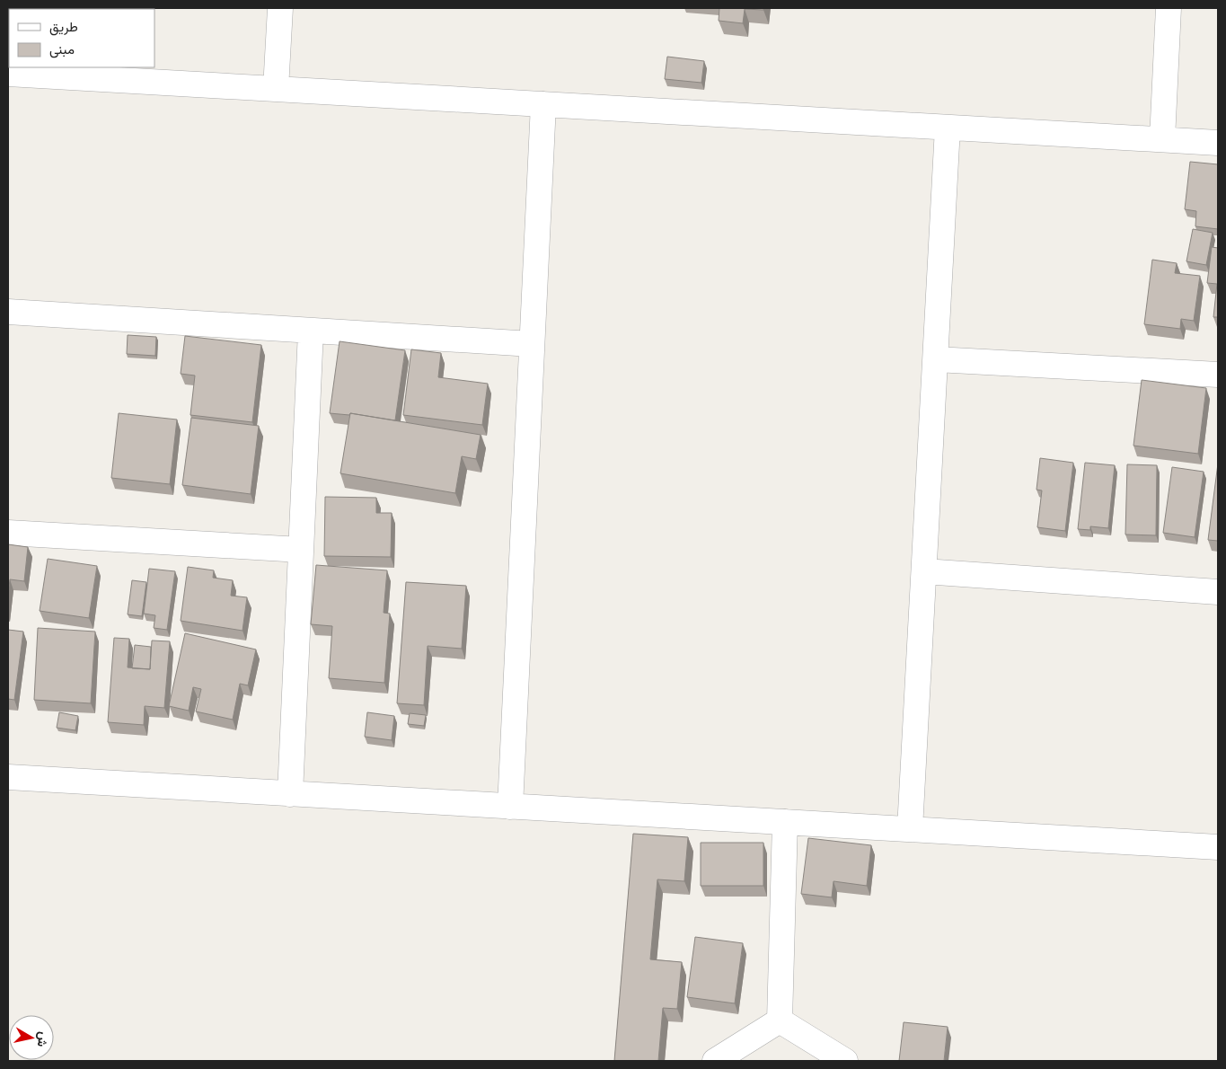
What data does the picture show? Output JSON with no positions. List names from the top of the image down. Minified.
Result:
{"legend":["طريق","مبنى"],"north":"right"}
